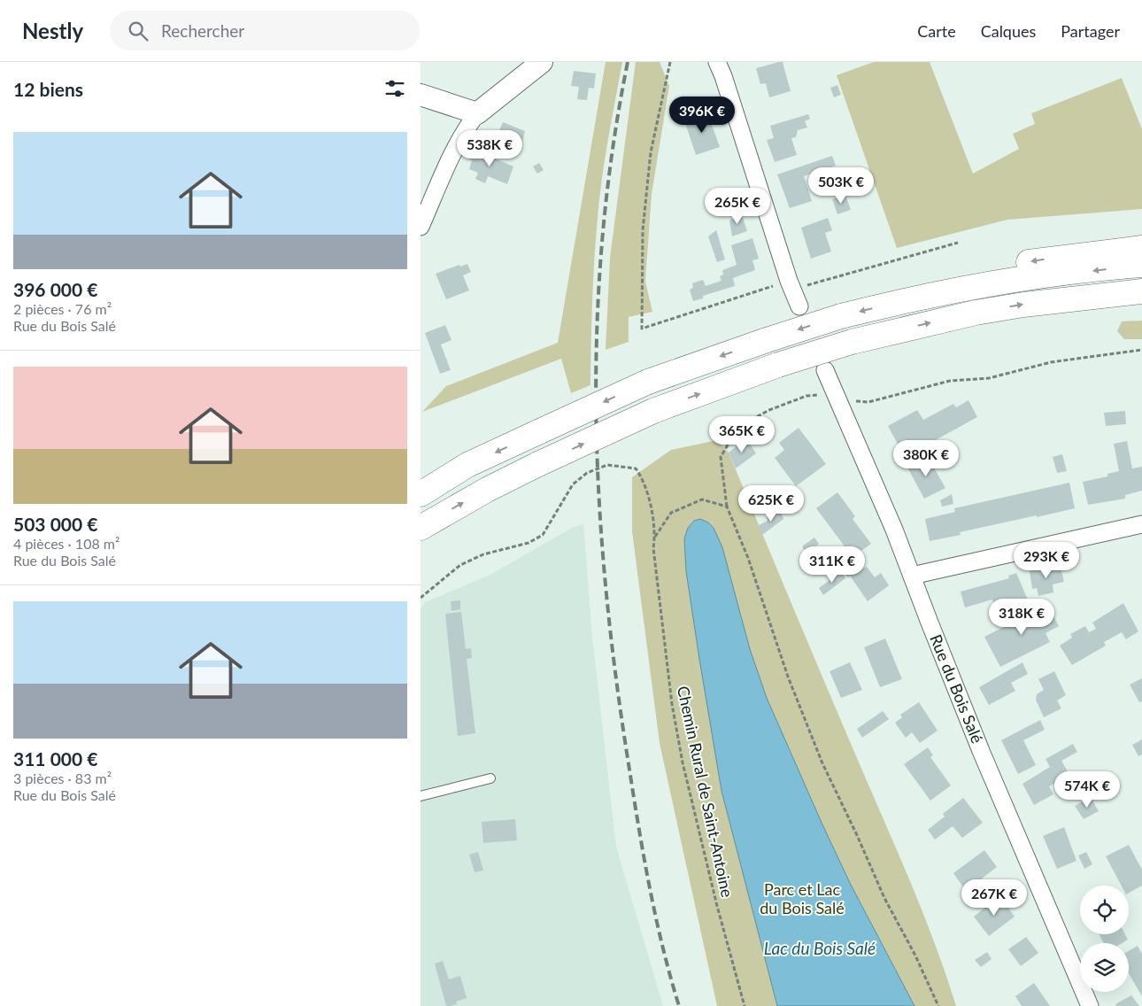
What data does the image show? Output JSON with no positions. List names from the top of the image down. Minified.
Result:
{"streets":{"street":["Rue du Bois Salé"],"path":["Chemin Rural de Saint-Antoine"]},"water":["Lac du Bois Salé"],"parks":["Parc et Lac du Bois Salé"],"page":{"header":"Nestly","search":"Rechercher","nav":["Carte","Calques","Partager"],"heading":"12 biens","price":["396K €","538K €","503K €","265K €","365K €","380K €","625K €","293K €","311K €","318K €","574K €","267K €"],"list":[{"name":"396 000 €","note":"2 pièces · 76 m² · Rue du Bois Salé"},{"name":"503 000 €","note":"4 pièces · 108 m² · Rue du Bois Salé"},{"name":"311 000 €","note":"3 pièces · 83 m² · Rue du Bois Salé"}]}}
